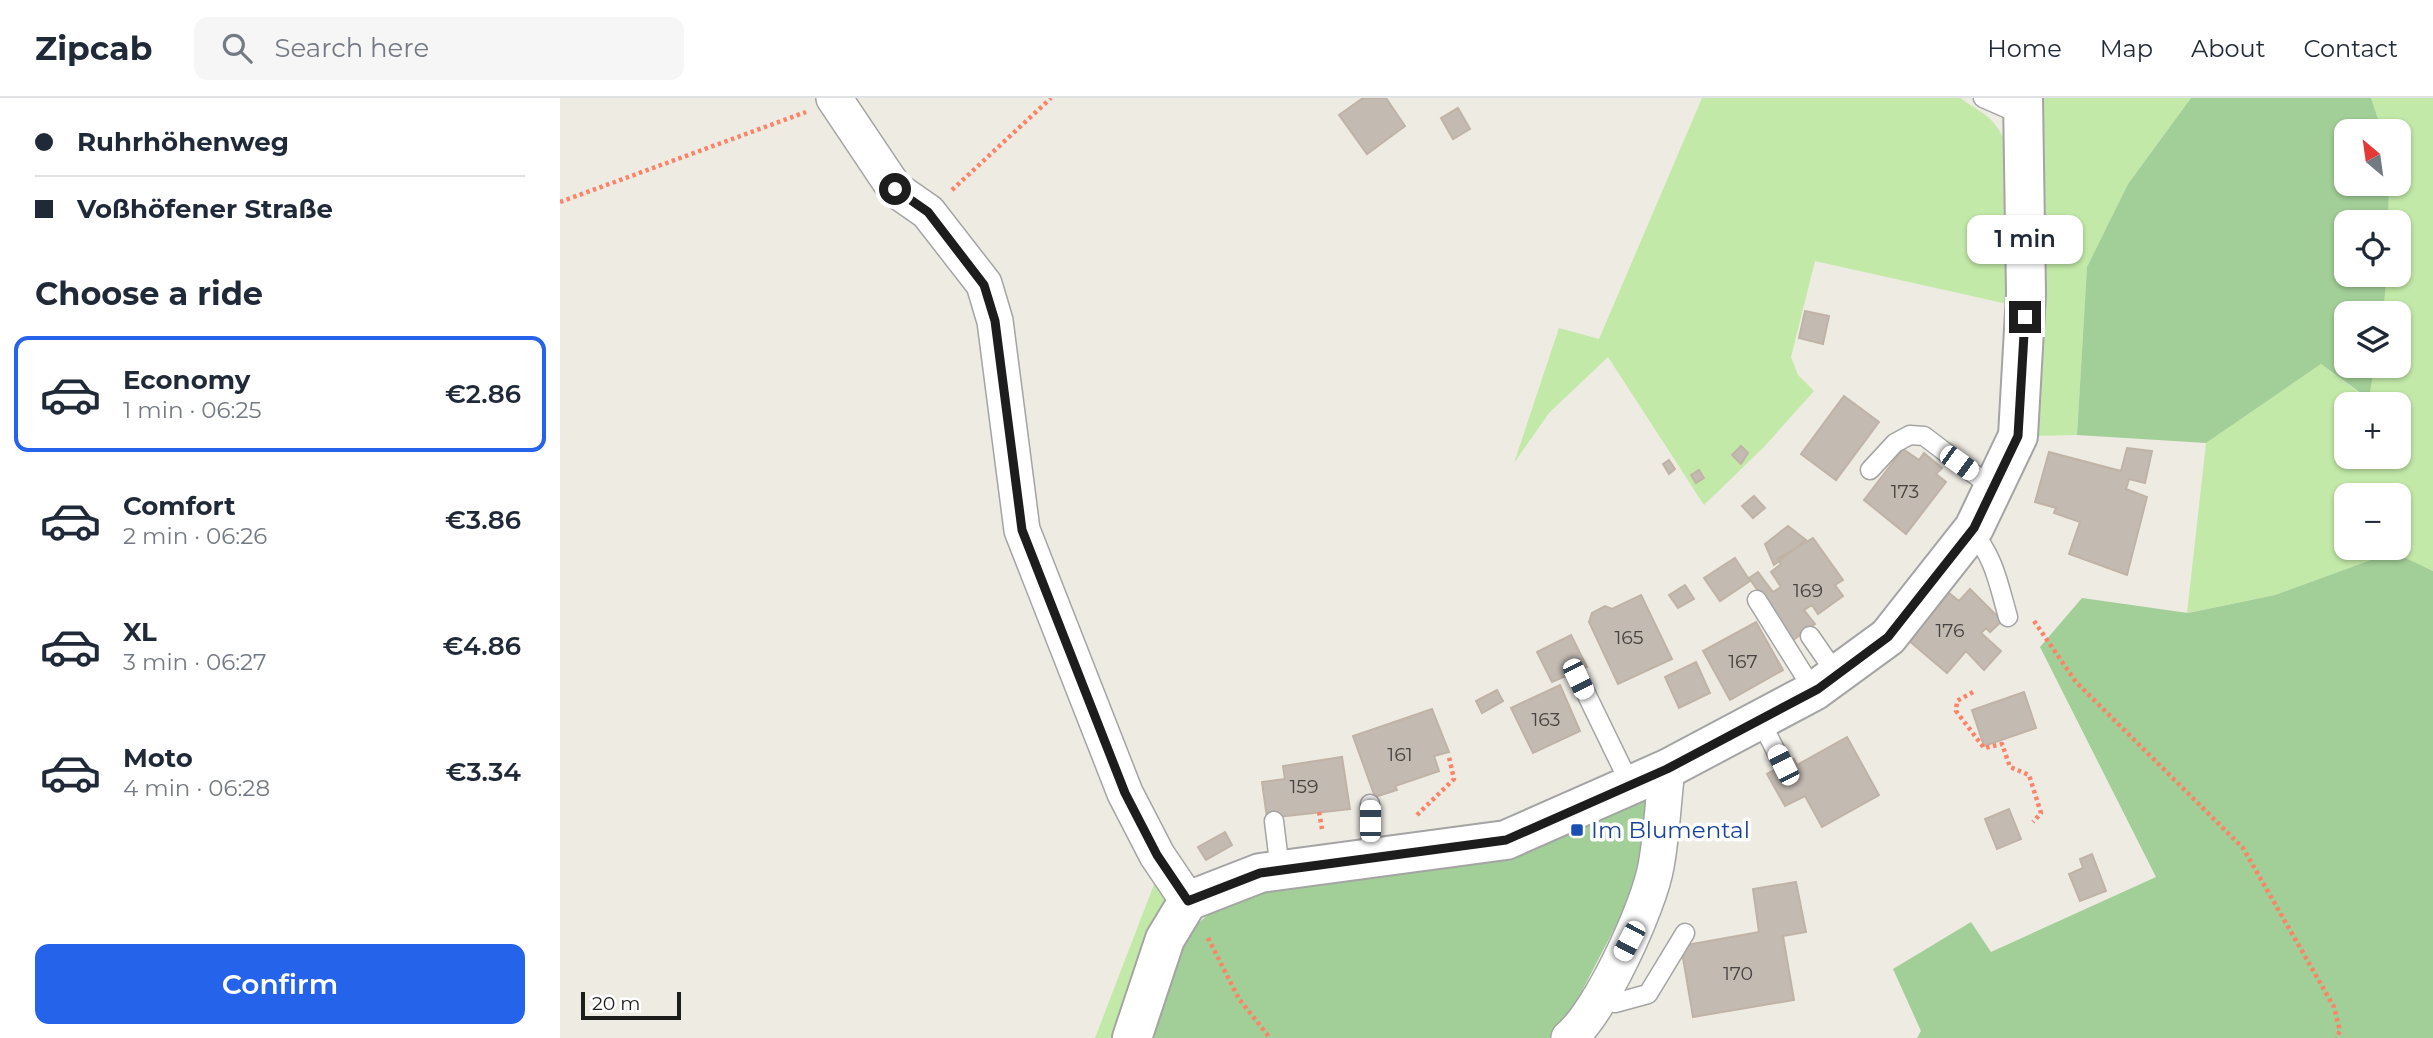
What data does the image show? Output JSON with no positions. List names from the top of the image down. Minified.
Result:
{"places":{"transit":["Im Blumental"]},"house_numbers":["173","169","176","165","167","163","161","159","170"],"scale_bar":"20 m","north":"top left","page":{"header":"Zipcab","search":"Search here","nav":["Home","Map","About","Contact"],"banner":["Ruhrhöhenweg","Voßhöfener Straße"],"map_buttons":["+","−"],"bubble":"1 min","heading":"Choose a ride","list":[{"name":"Economy","note":"1 min · 06:25","value":"€2.86"},{"name":"Comfort","note":"2 min · 06:26","value":"€3.86"},{"name":"XL","note":"3 min · 06:27","value":"€4.86"},{"name":"Moto","note":"4 min · 06:28","value":"€3.34"}],"buttons":"Confirm","scale":"20 m"}}
